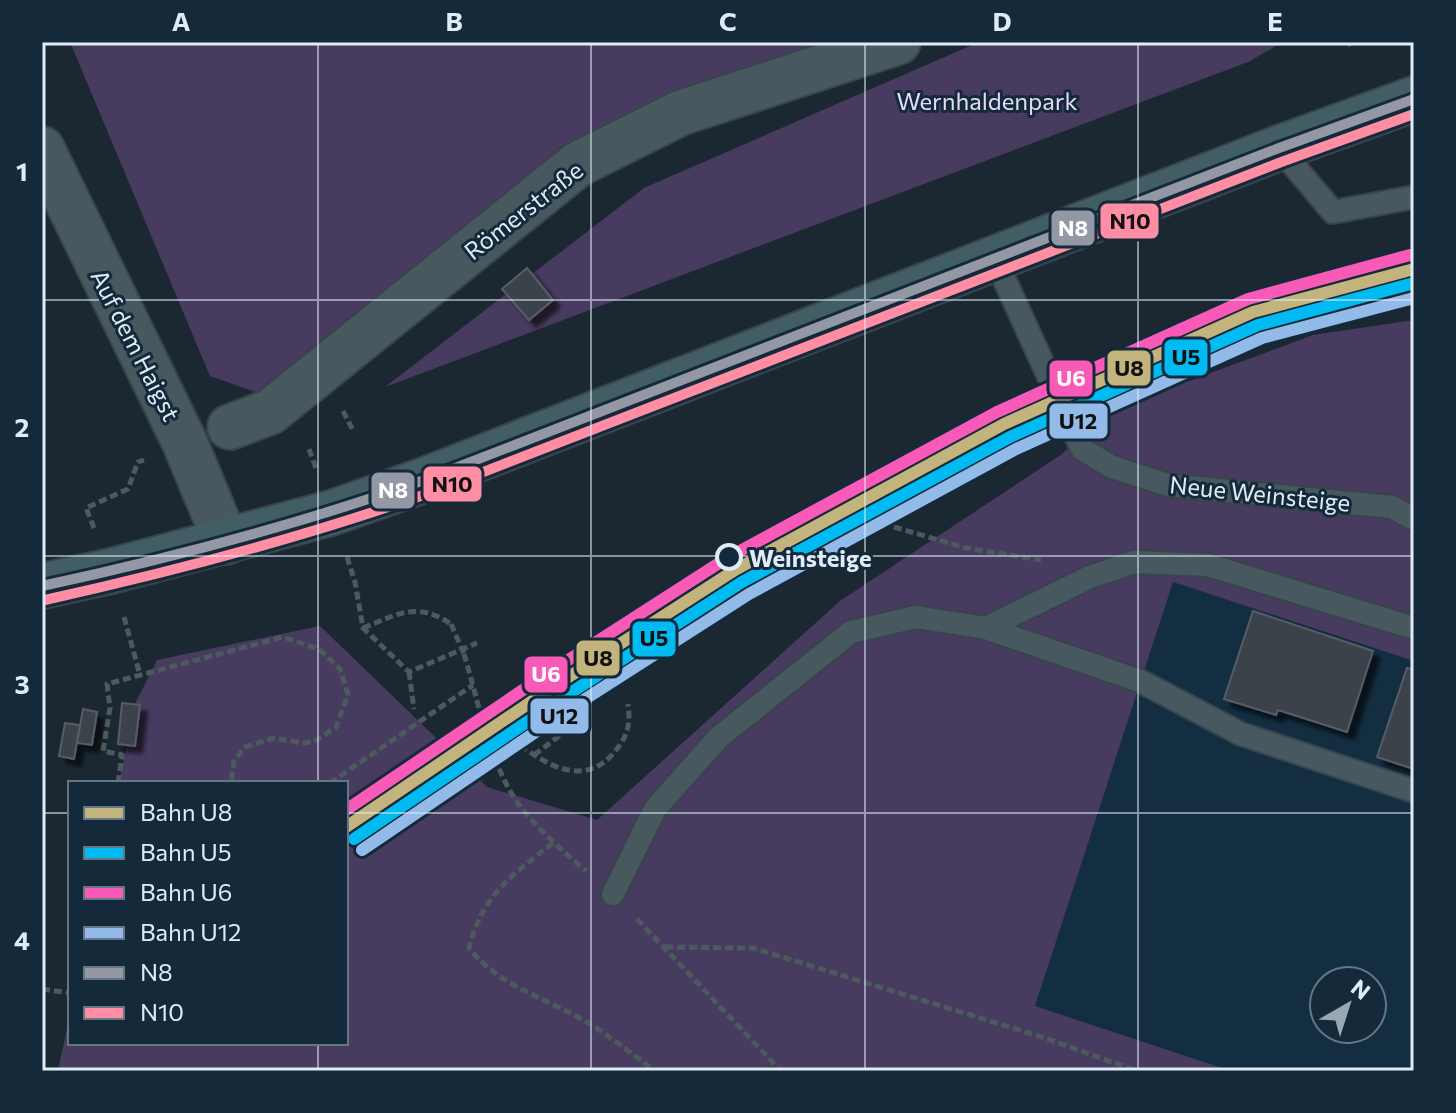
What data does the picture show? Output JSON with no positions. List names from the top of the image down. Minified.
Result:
{"streets":{"street":["Römerstraße","Auf dem Haigst"],"lane":["Neue Weinsteige"]},"parks":["Wernhaldenpark"],"places":["Weinsteige"],"lines":["transit line N8","transit line N10","rail line U6","rail line U8","rail line U5","rail line U12"],"legend":["Bahn U8","Bahn U5","Bahn U6","Bahn U12","N8","N10"],"north":"top right","grid":{"columns":["A","B","C","D","E"],"rows":["1","2","3","4"]}}
